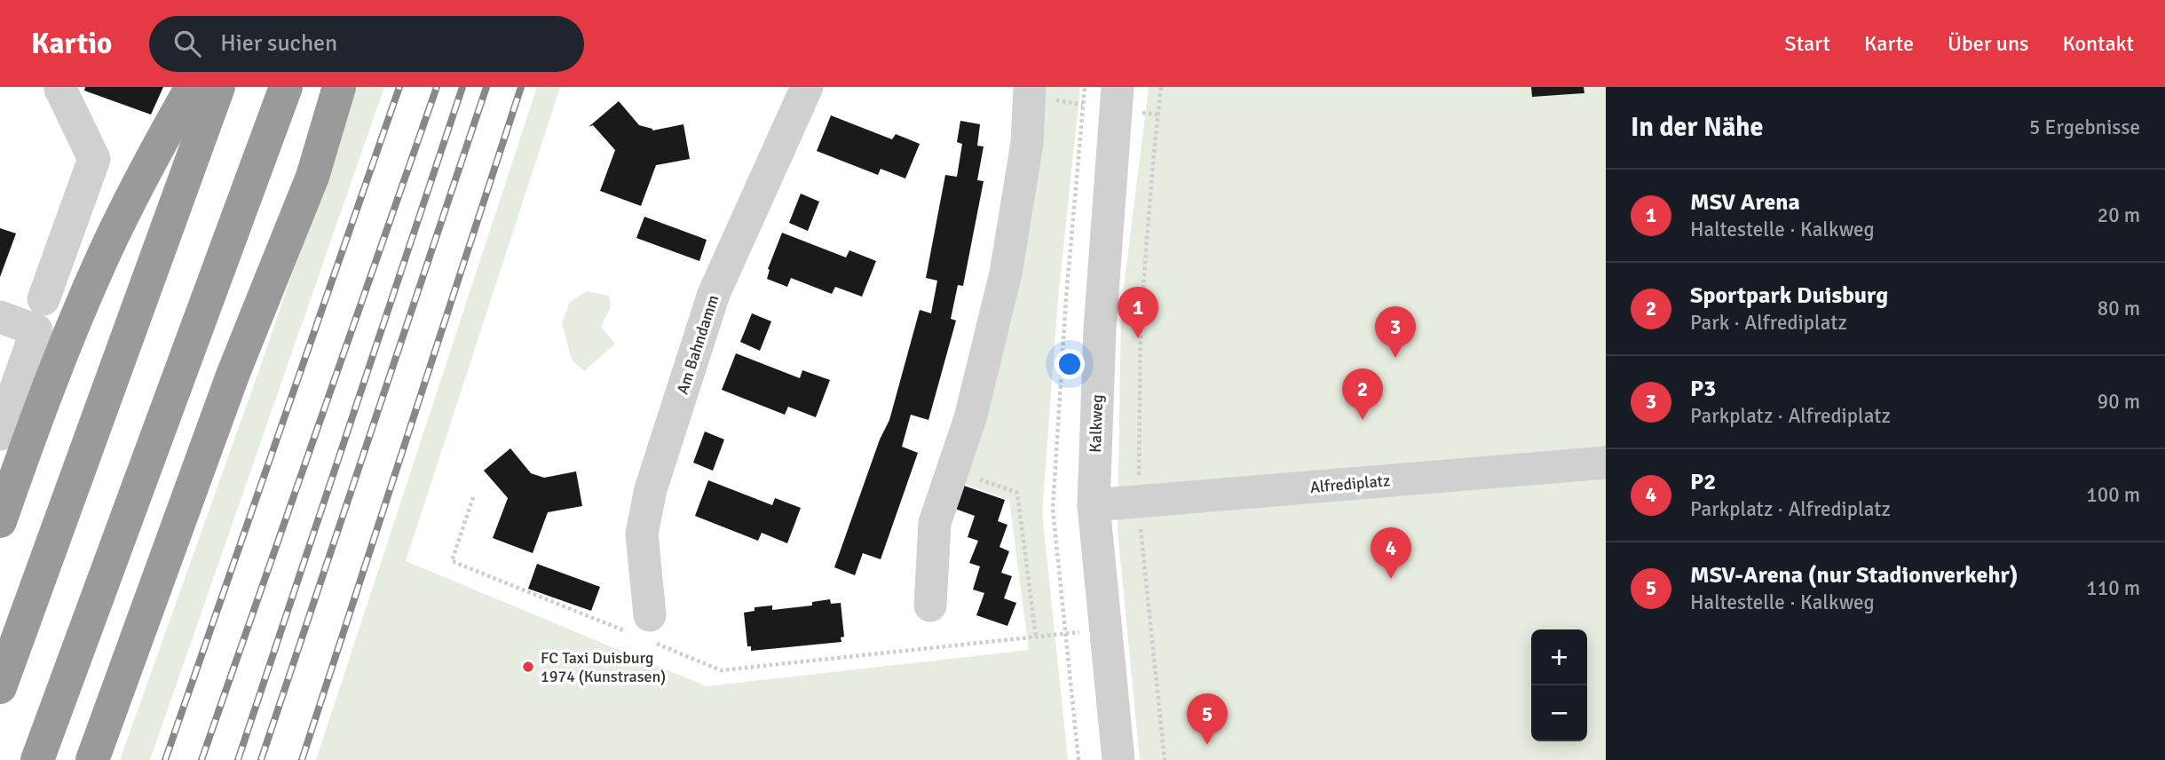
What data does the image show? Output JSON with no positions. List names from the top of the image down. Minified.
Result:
{"streets":{"street":["Am Bahndamm","Kalkweg","Alfrediplatz"]},"crossings":[["Kalkweg","Alfrediplatz"]],"places":["FC Taxi Duisburg 1974 (Kunstrasen)"],"page":{"header":"Kartio","search":"Hier suchen","nav":["Start","Karte","Über uns","Kontakt"],"heading":["In der Nähe","5 Ergebnisse"],"list":[{"mark":"1","name":"MSV Arena","note":"Haltestelle · Kalkweg","value":"20 m"},{"mark":"2","name":"Sportpark Duisburg","note":"Park · Alfrediplatz","value":"80 m"},{"mark":"3","name":"P3","note":"Parkplatz · Alfrediplatz","value":"90 m"},{"mark":"4","name":"P2","note":"Parkplatz · Alfrediplatz","value":"100 m"},{"mark":"5","name":"MSV-Arena (nur Stadionverkehr)","note":"Haltestelle · Kalkweg","value":"110 m"}],"pins":["1","3","2","4","5"],"map_buttons":["+","−"]}}
